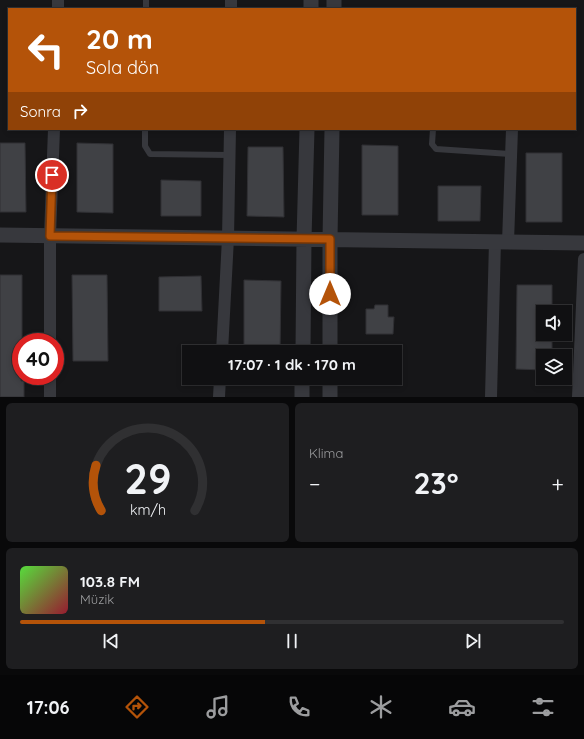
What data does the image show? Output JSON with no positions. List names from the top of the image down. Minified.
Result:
{"page":{"turn":["20 m","Sola dön"],"then":"Sonra","limit":"40","trip":"17:07 · 1 dk · 170 m","tile":"Klima","heat":["−","23°","+"],"song":["103.8 FM","Müzik"],"tabs":"17:06","gauge":["29","km/h"]}}
